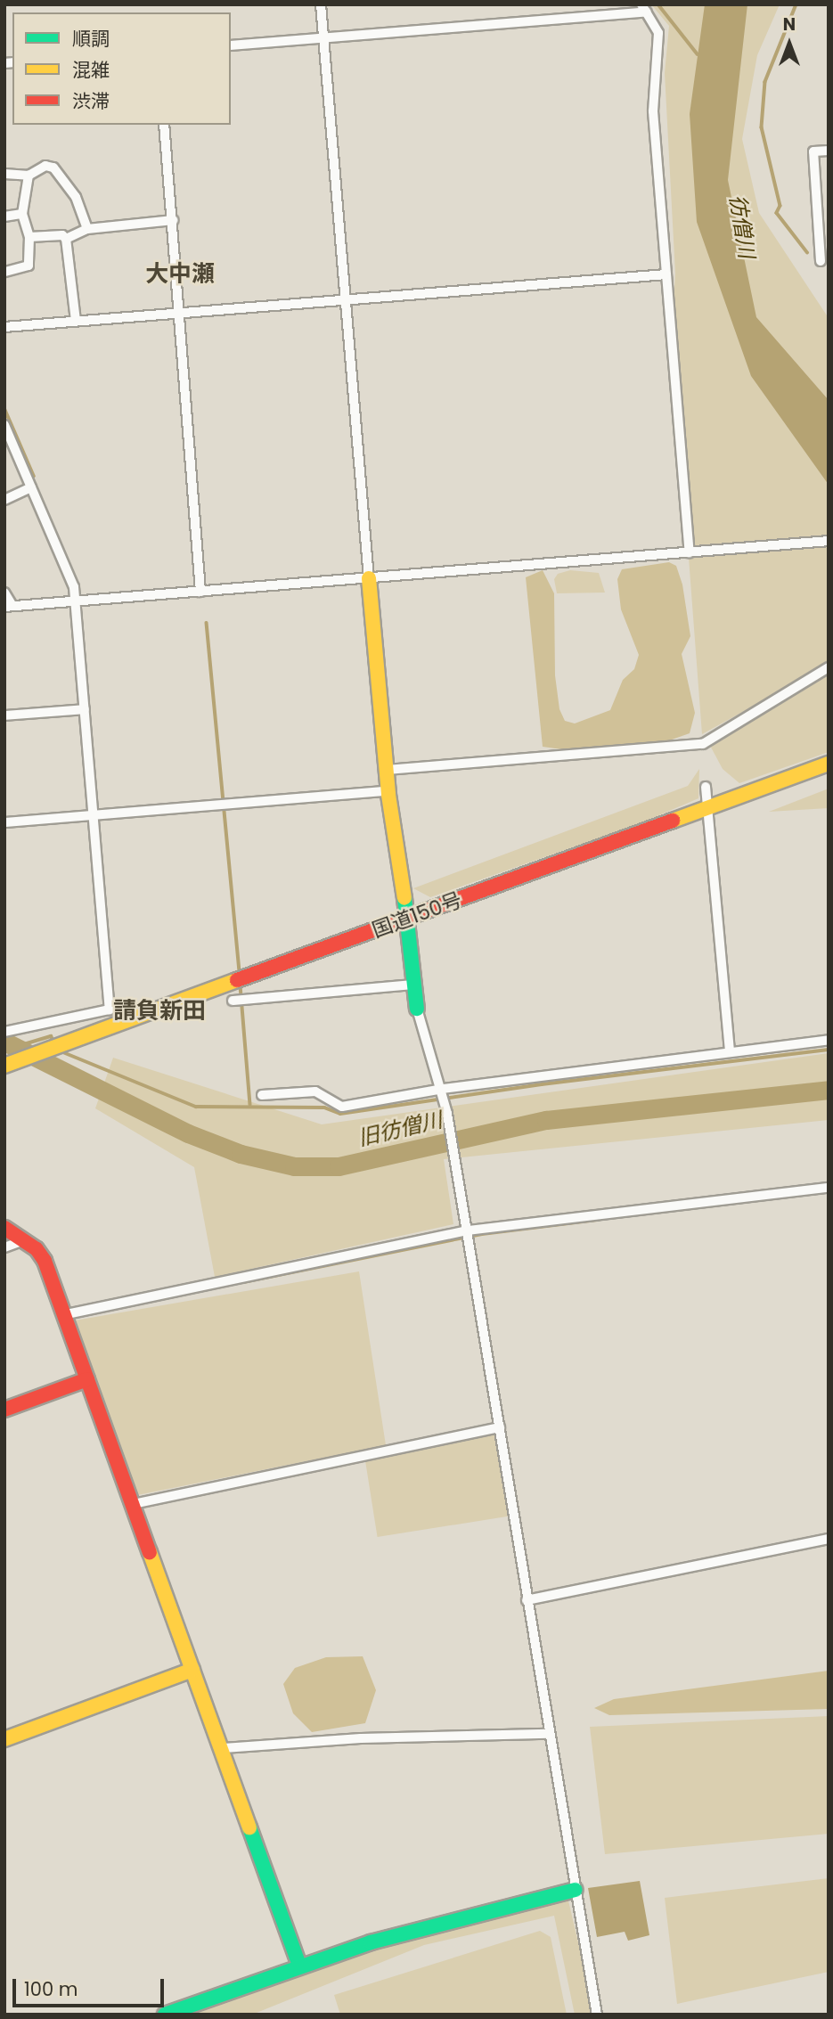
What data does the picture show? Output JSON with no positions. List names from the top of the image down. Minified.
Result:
{"streets":{"main road":["国道150号"]},"districts":["大中瀬","請負新田"],"water":["彷僧川","旧彷僧川"],"legend":["順調","混雑","渋滞"],"scale_bar":"100 m","north":"top"}
